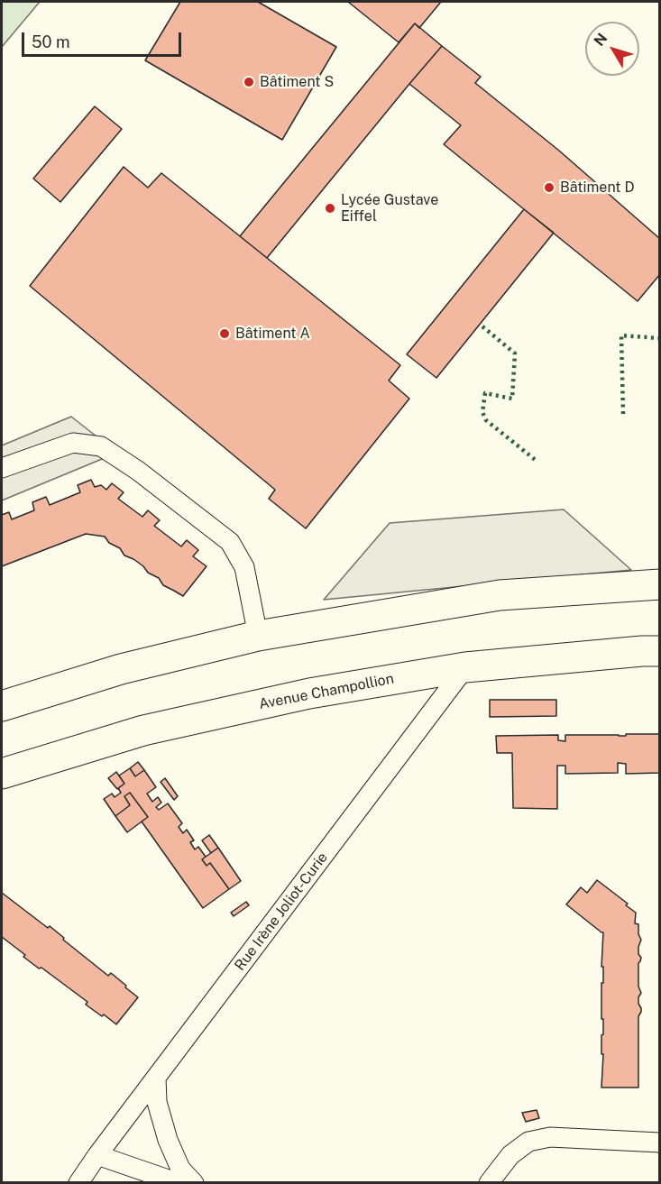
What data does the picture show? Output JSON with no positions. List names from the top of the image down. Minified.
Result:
{"streets":{"main road":["Avenue Champollion"],"street":["Rue Irène Joliot-Curie"]},"crossings":[["Avenue Champollion","Rue Irène Joliot-Curie"]],"places":["Bâtiment S","Bâtiment D","Lycée Gustave Eiffel","Bâtiment A"],"scale_bar":"50 m","north":"top left"}
